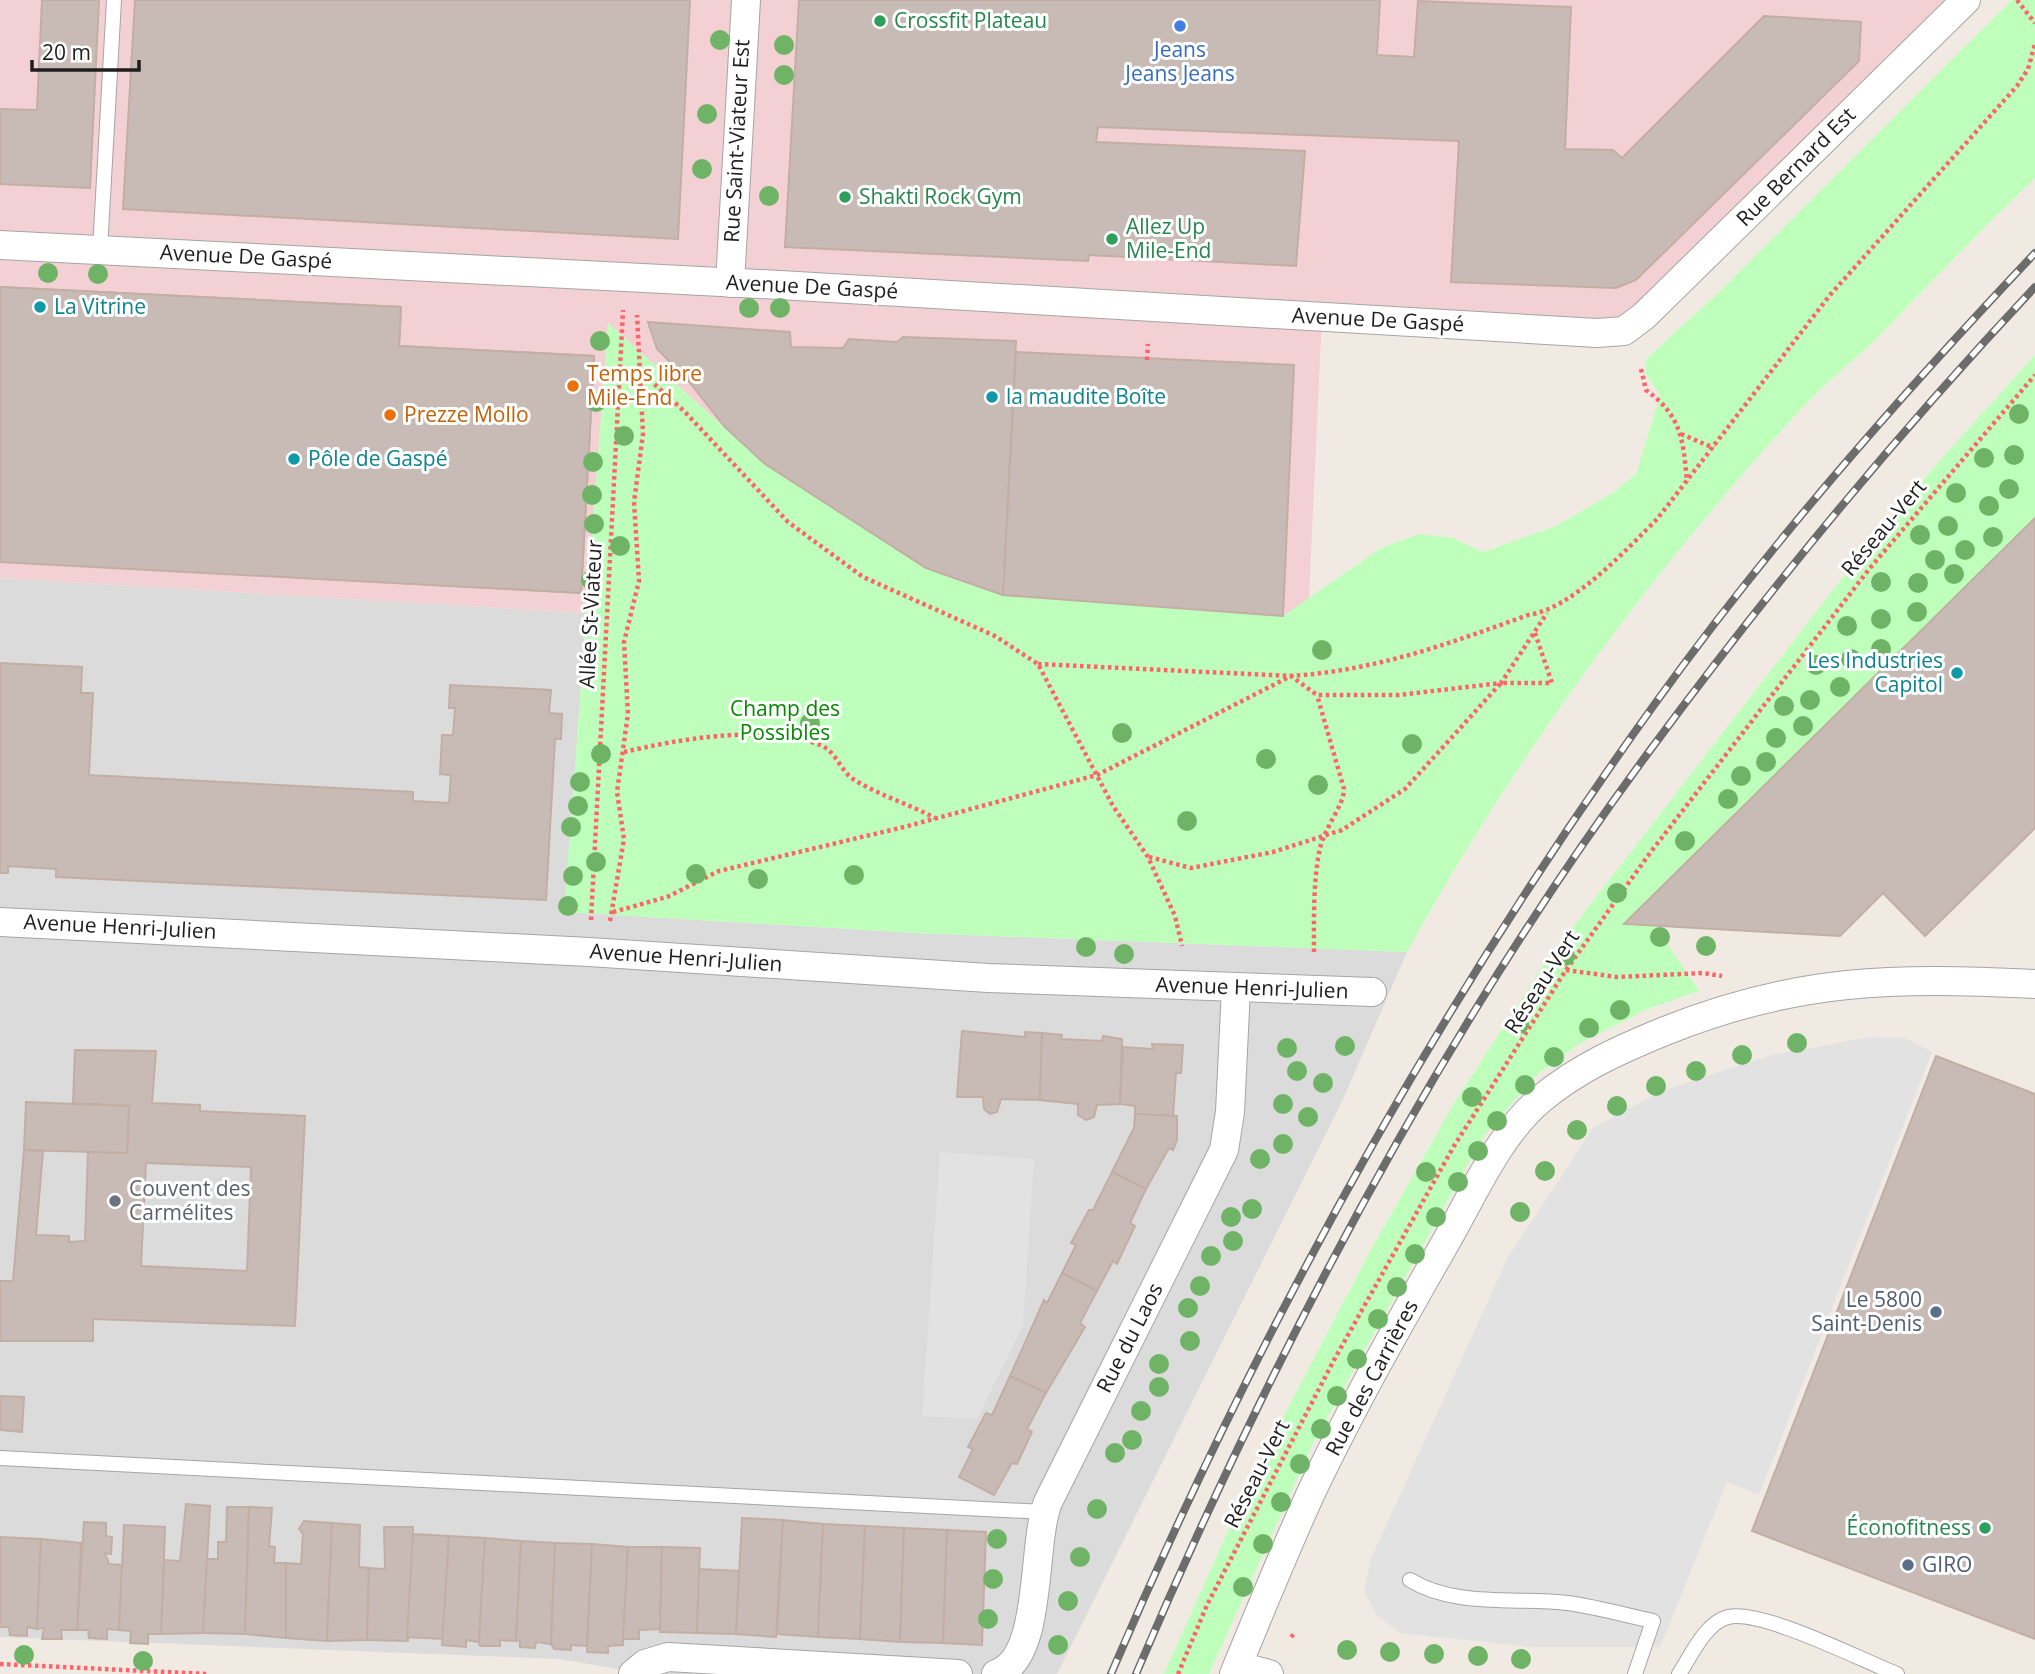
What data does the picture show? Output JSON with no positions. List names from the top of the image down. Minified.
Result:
{"streets":{"street":["Rue Saint-Viateur Est","Rue Bernard Est","Avenue De Gaspé","Avenue Henri-Julien","Rue du Laos","Rue des Carrières"],"path":["Réseau-Vert","Allée St-Viateur"]},"crossings":[["Rue Saint-Viateur Est","Avenue De Gaspé"],["Rue Bernard Est","Avenue De Gaspé"],["Avenue De Gaspé","Allée St-Viateur"],["Allée St-Viateur","Avenue Henri-Julien"],["Avenue Henri-Julien","Rue du Laos"]],"parks":["Champ des Possibles"],"places":["Crossfit Plateau","Jeans Jeans Jeans","Shakti Rock Gym","Allez Up Mile-End","La Vitrine","Temps libre Mile-End","la maudite Boîte","Prezze Mollo","Pôle de Gaspé","Les Industries Capitol","Couvent des Carmélites","Le 5800 Saint-Denis","Éconofitness","GIRO"],"scale_bar":"20 m"}
